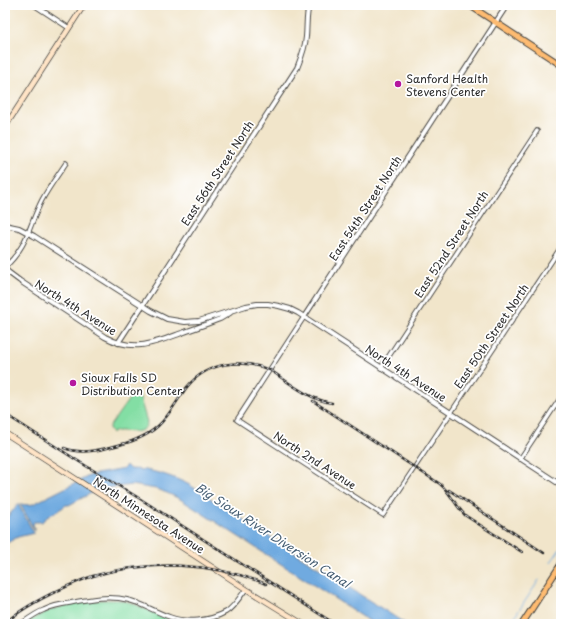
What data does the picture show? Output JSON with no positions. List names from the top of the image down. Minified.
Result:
{"streets":{"main road":["North Minnesota Avenue"],"street":["East 56th Street North","East 54th Street North","East 52nd Street North","North 4th Avenue","East 50th Street North","North 2nd Avenue"]},"crossings":[["East 56th Street North","North 4th Avenue"],["East 54th Street North","North 4th Avenue"],["East 54th Street North","North 2nd Avenue"],["East 52nd Street North","North 4th Avenue"],["North 4th Avenue","East 50th Street North"],["East 50th Street North","North 2nd Avenue"]],"water":["Big Sioux River Diversion Canal"],"places":["Sanford Health Stevens Center","Sioux Falls SD Distribution Center"]}
